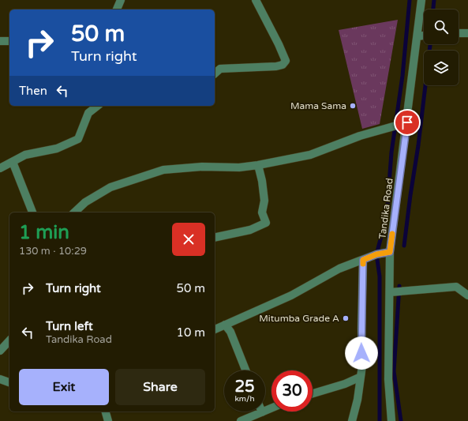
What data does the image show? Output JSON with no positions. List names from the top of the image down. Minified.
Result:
{"streets":{"street":["Tandika Road"]},"places":["Mama Sama","Mitumba Grade A"],"page":{"turn":["50 m","Turn right"],"then":"Then","heading":["1 min","130 m · 10:29"],"list":[{"name":"Turn right","value":"50 m"},{"name":"Turn left","note":"Tandika Road","value":"10 m"}],"buttons":["Exit","Share"],"speed":"25 km/h","limit":"30"}}
